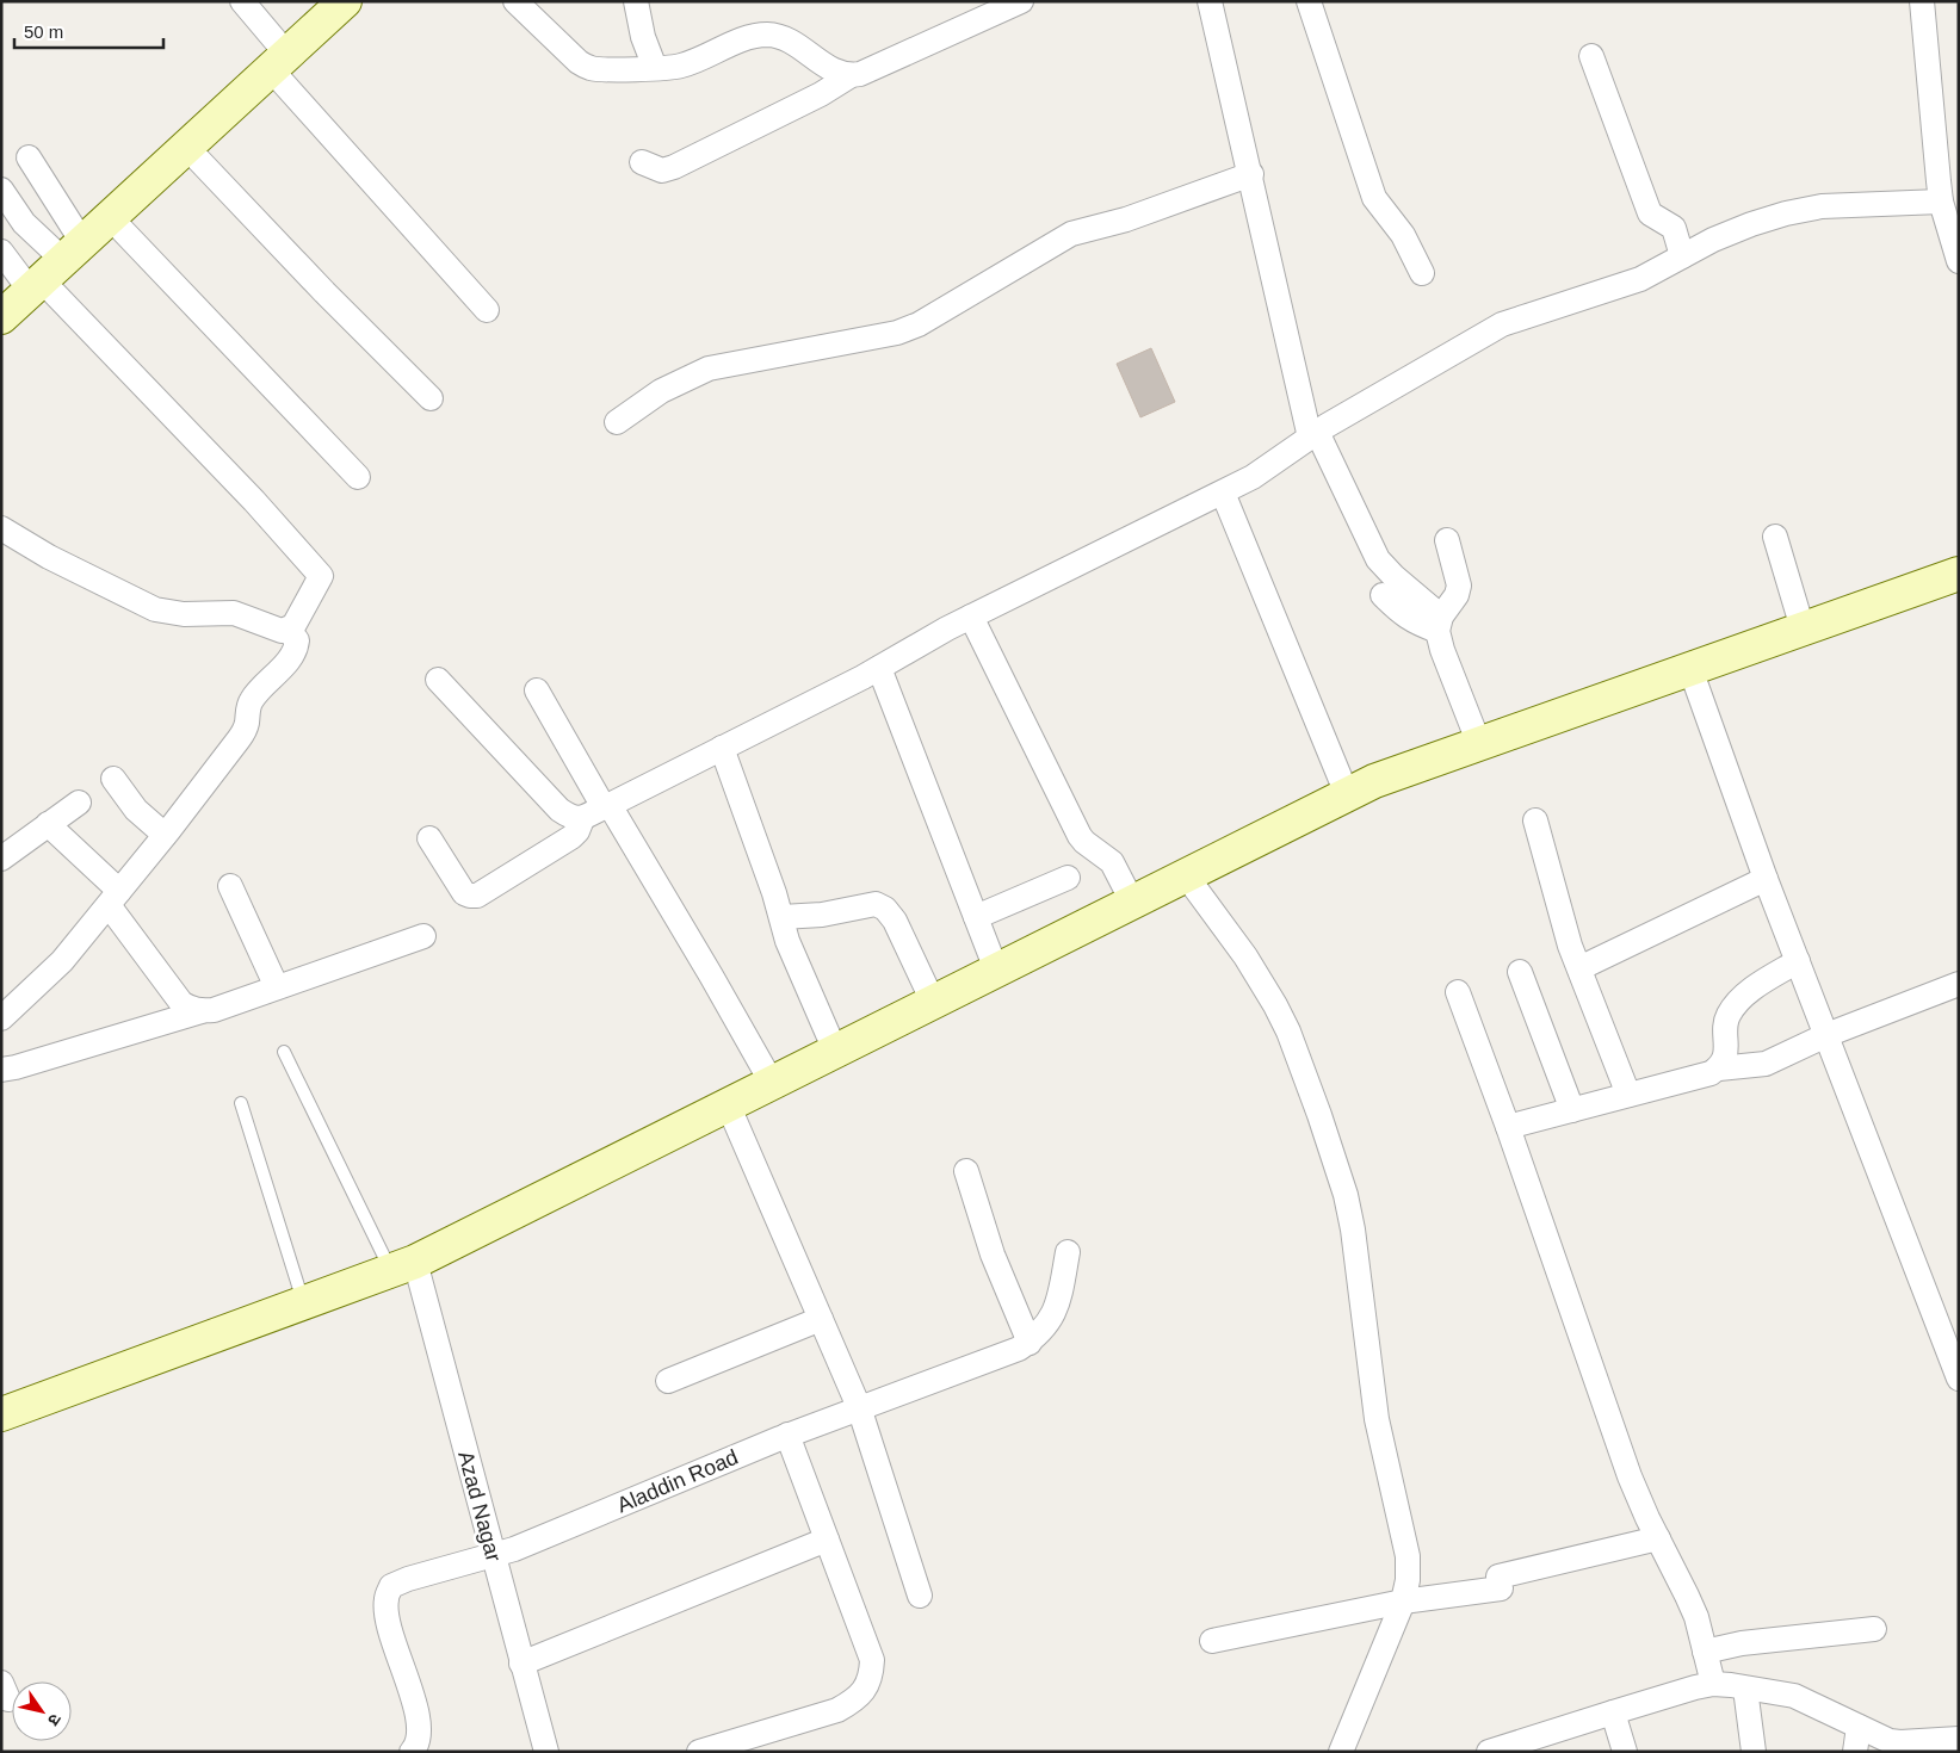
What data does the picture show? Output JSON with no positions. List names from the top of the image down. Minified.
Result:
{"streets":{"street":["Aladdin Road","Azad Nagar"]},"crossings":[["Aladdin Road","Azad Nagar"]],"scale_bar":"50 m","north":"bottom right"}
